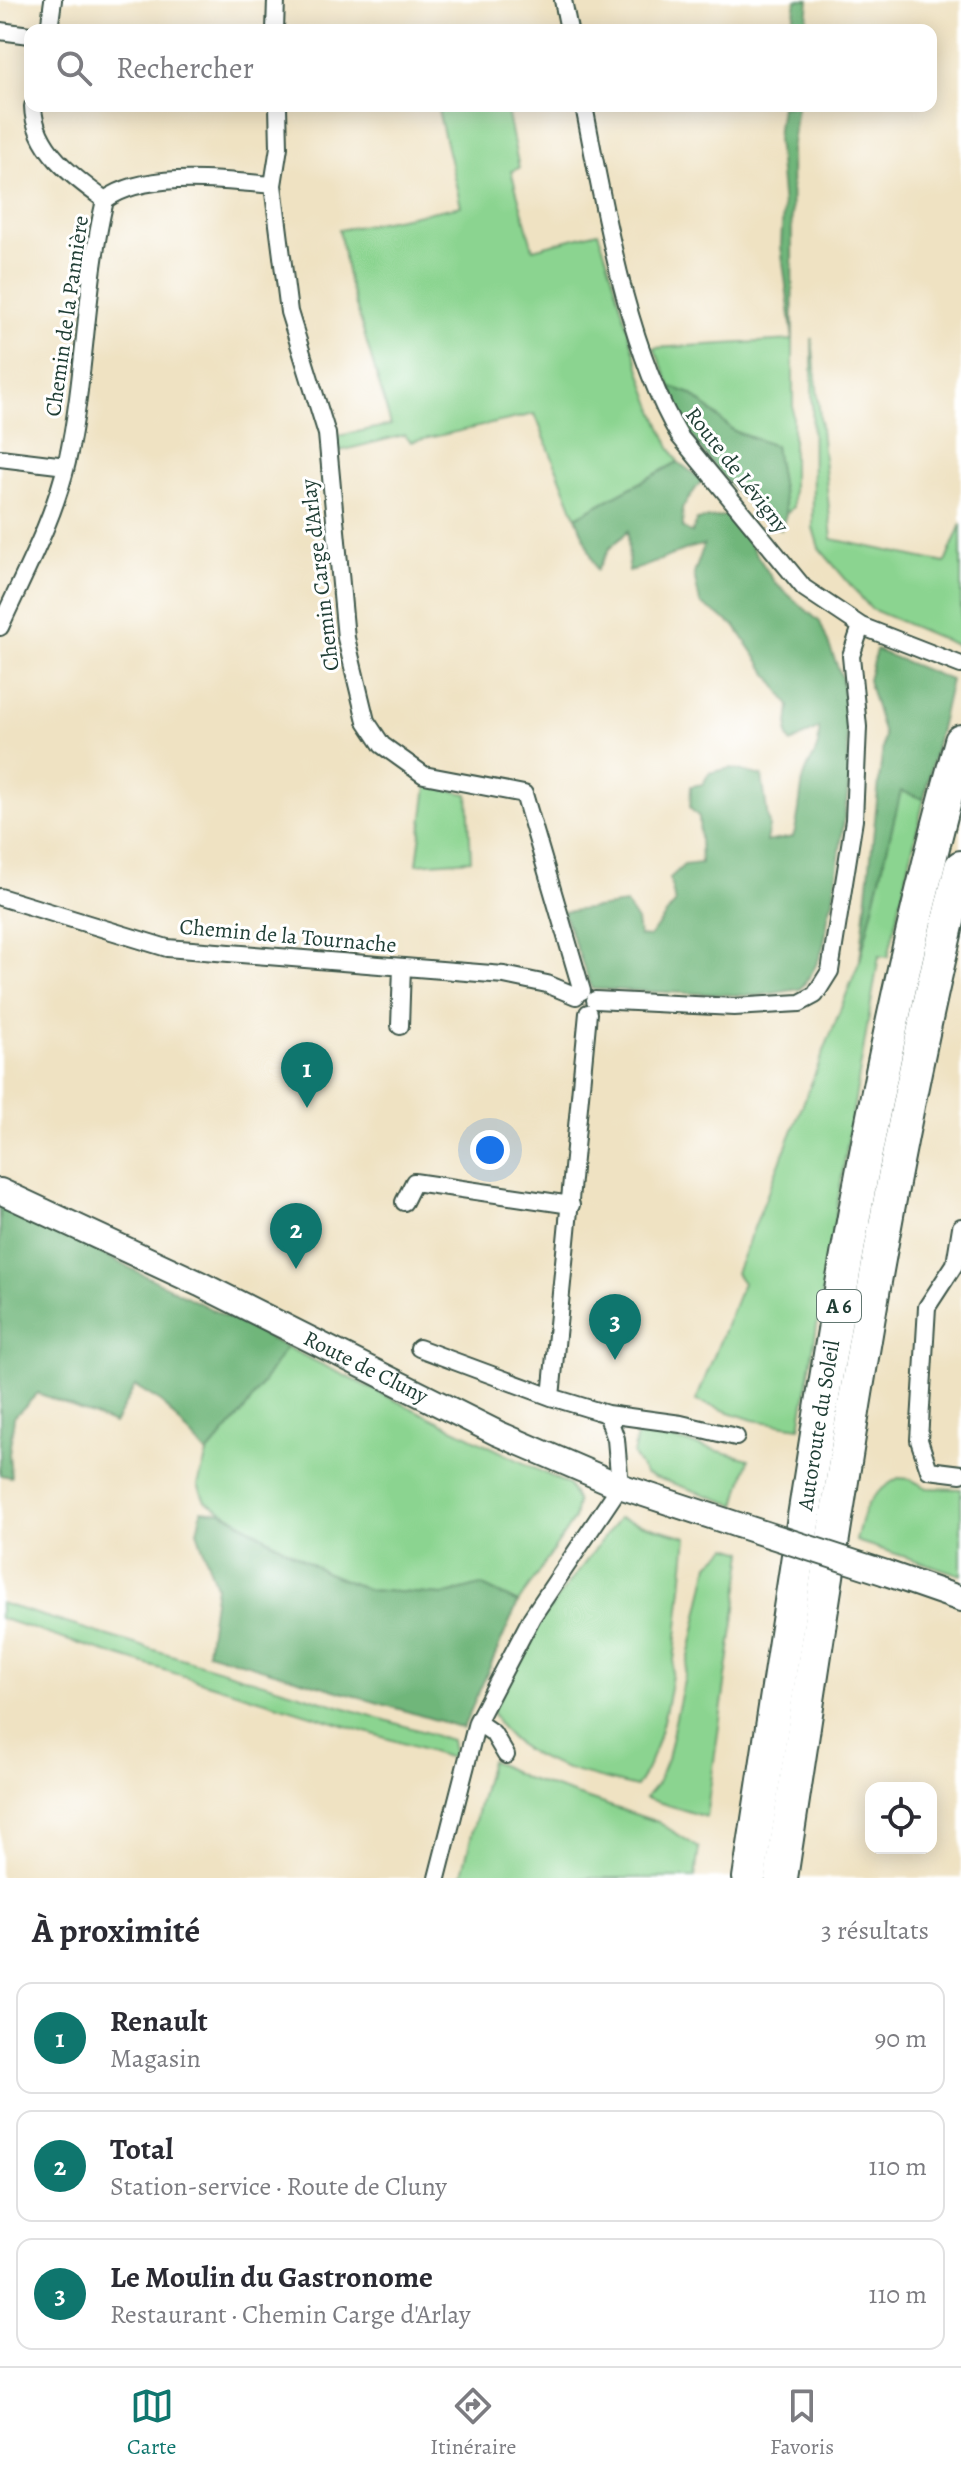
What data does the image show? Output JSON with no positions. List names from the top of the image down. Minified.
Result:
{"streets":{"highway":["A 6","Autoroute du Soleil"],"main road":["Route de Cluny"],"street":["Chemin de la Pannière","Route de Lévigny","Chemin Carge d'Arlay","Chemin de la Tournache"]},"crossings":[["Chemin de la Pannière","Chemin Carge d'Arlay"],["Route de Lévigny","Chemin de la Tournache"],["Chemin Carge d'Arlay","Chemin de la Tournache"]],"page":{"search":"Rechercher","pins":["1","2","3"],"heading":["À proximité","3 résultats"],"list":[{"mark":"1","name":"Renault","note":"Magasin","value":"90 m"},{"mark":"2","name":"Total","note":"Station-service · Route de Cluny","value":"110 m"},{"mark":"3","name":"Le Moulin du Gastronome","note":"Restaurant · Chemin Carge d'Arlay","value":"110 m"}],"nav":["Carte","Itinéraire","Favoris"]}}
